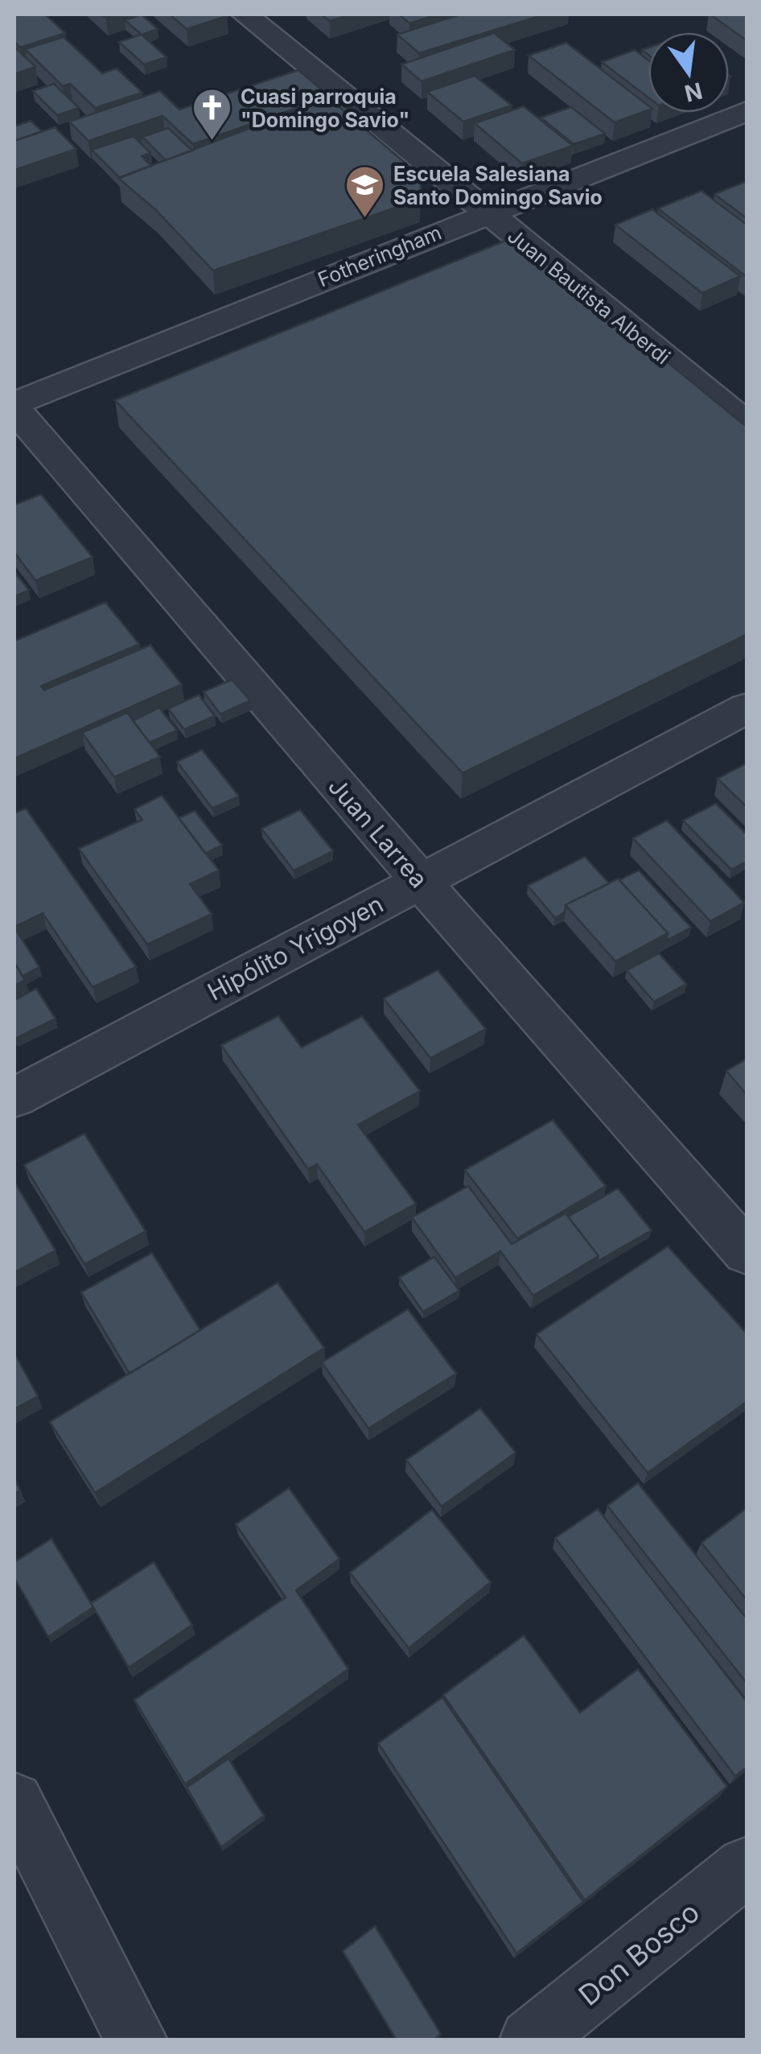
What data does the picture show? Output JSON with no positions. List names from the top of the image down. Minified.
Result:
{"streets":{"street":["Fotheringham","Juan Bautista Alberdi","Juan Larrea","Hipólito Yrigoyen","Don Bosco"]},"crossings":[["Fotheringham","Juan Bautista Alberdi"],["Fotheringham","Juan Larrea"],["Juan Larrea","Hipólito Yrigoyen"]],"places":{"church":["Cuasi parroquia \"Domingo Savio\""],"school or university":["Escuela Salesiana Santo Domingo Savio"]},"north":"bottom"}
